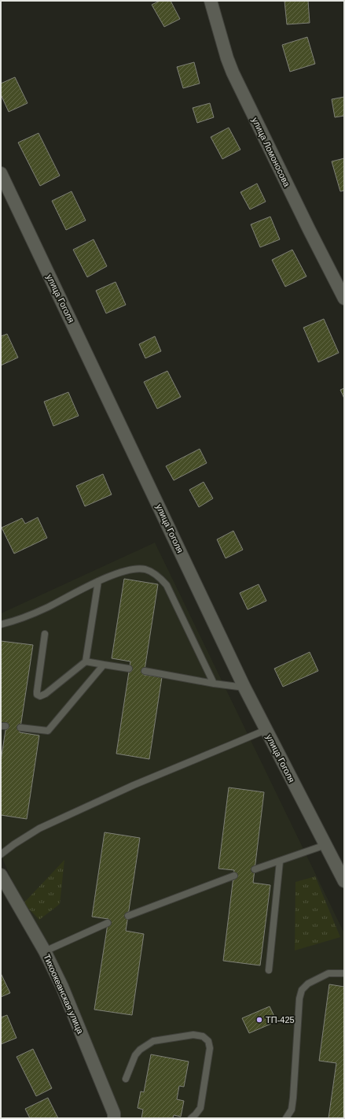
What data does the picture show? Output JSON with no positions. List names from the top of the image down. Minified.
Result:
{"streets":{"street":["улица Ломоносова","улица Гоголя","Тихоокеанская улица"]},"places":["ТП-425"]}
